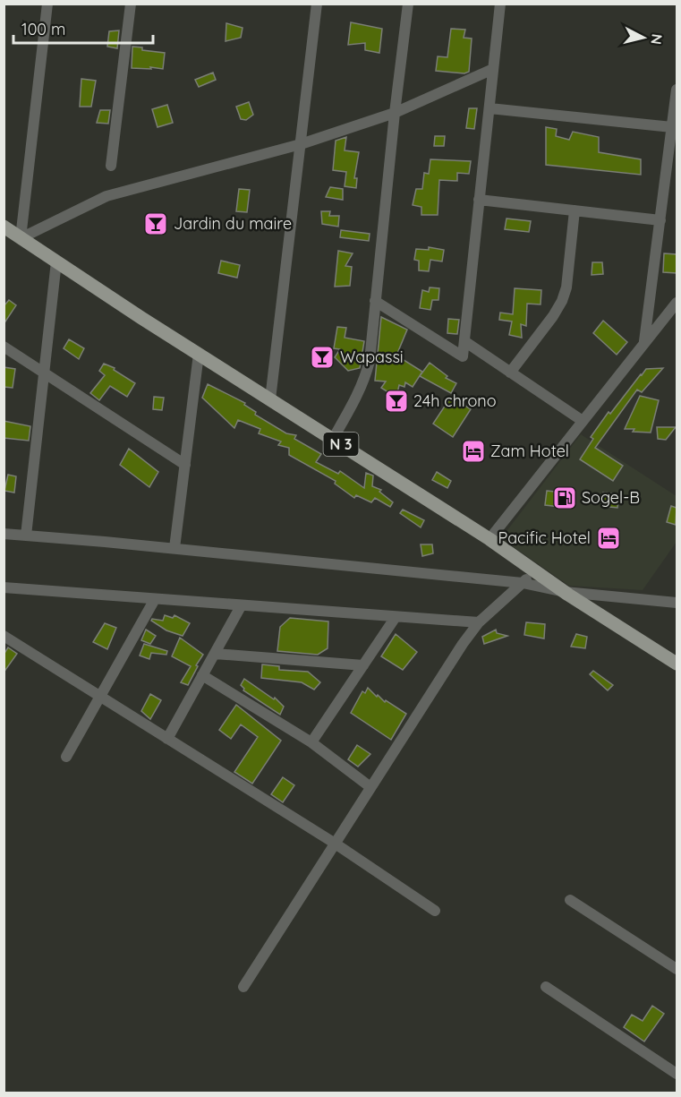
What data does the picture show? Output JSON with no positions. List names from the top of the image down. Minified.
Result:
{"streets":{"main road":["N 3"]},"places":{"bar":["Jardin du maire","Wapassi","24h chrono"],"hotel":["Zam Hotel","Pacific Hotel"],"fuel station":["Sogel-B"]},"scale_bar":"100 m","north":"right"}
